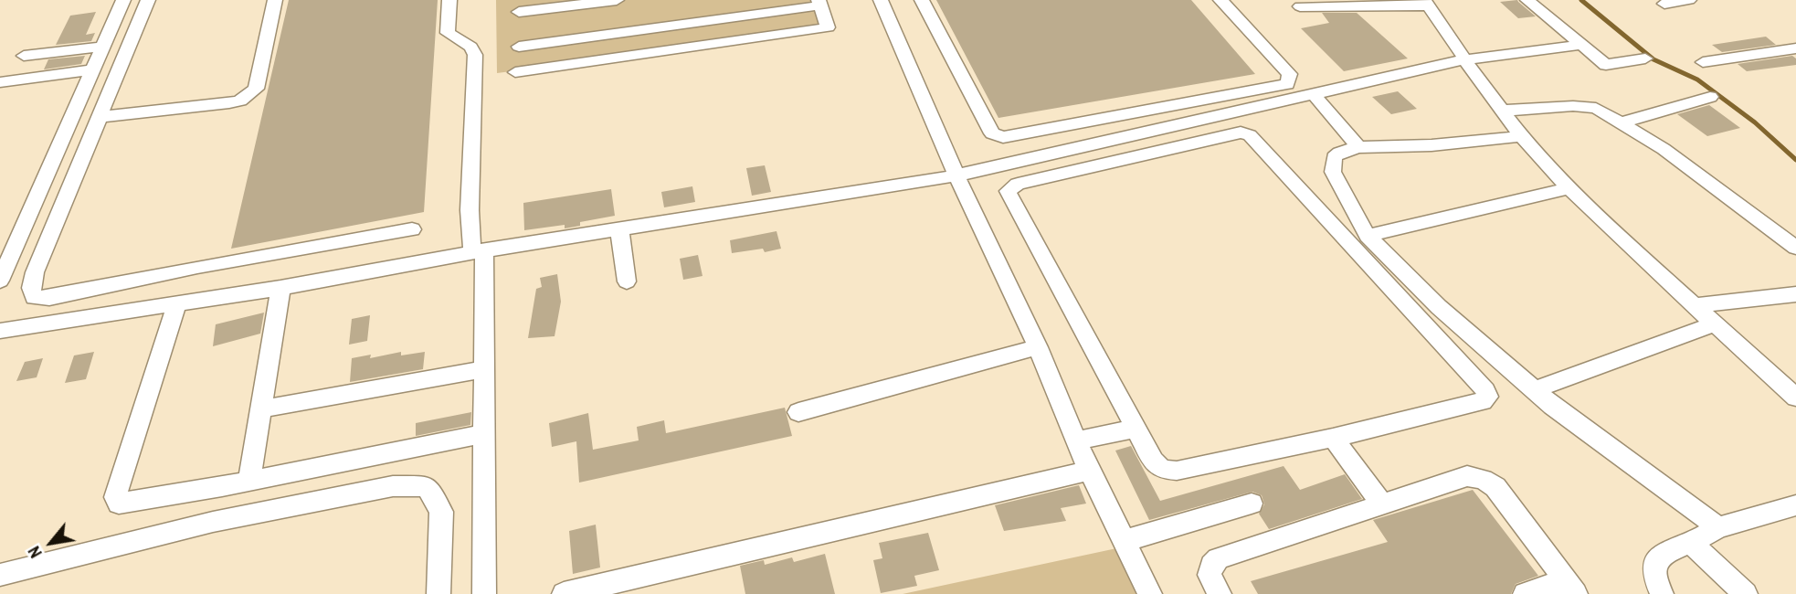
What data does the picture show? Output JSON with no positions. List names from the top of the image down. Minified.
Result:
{"north":"bottom left"}
